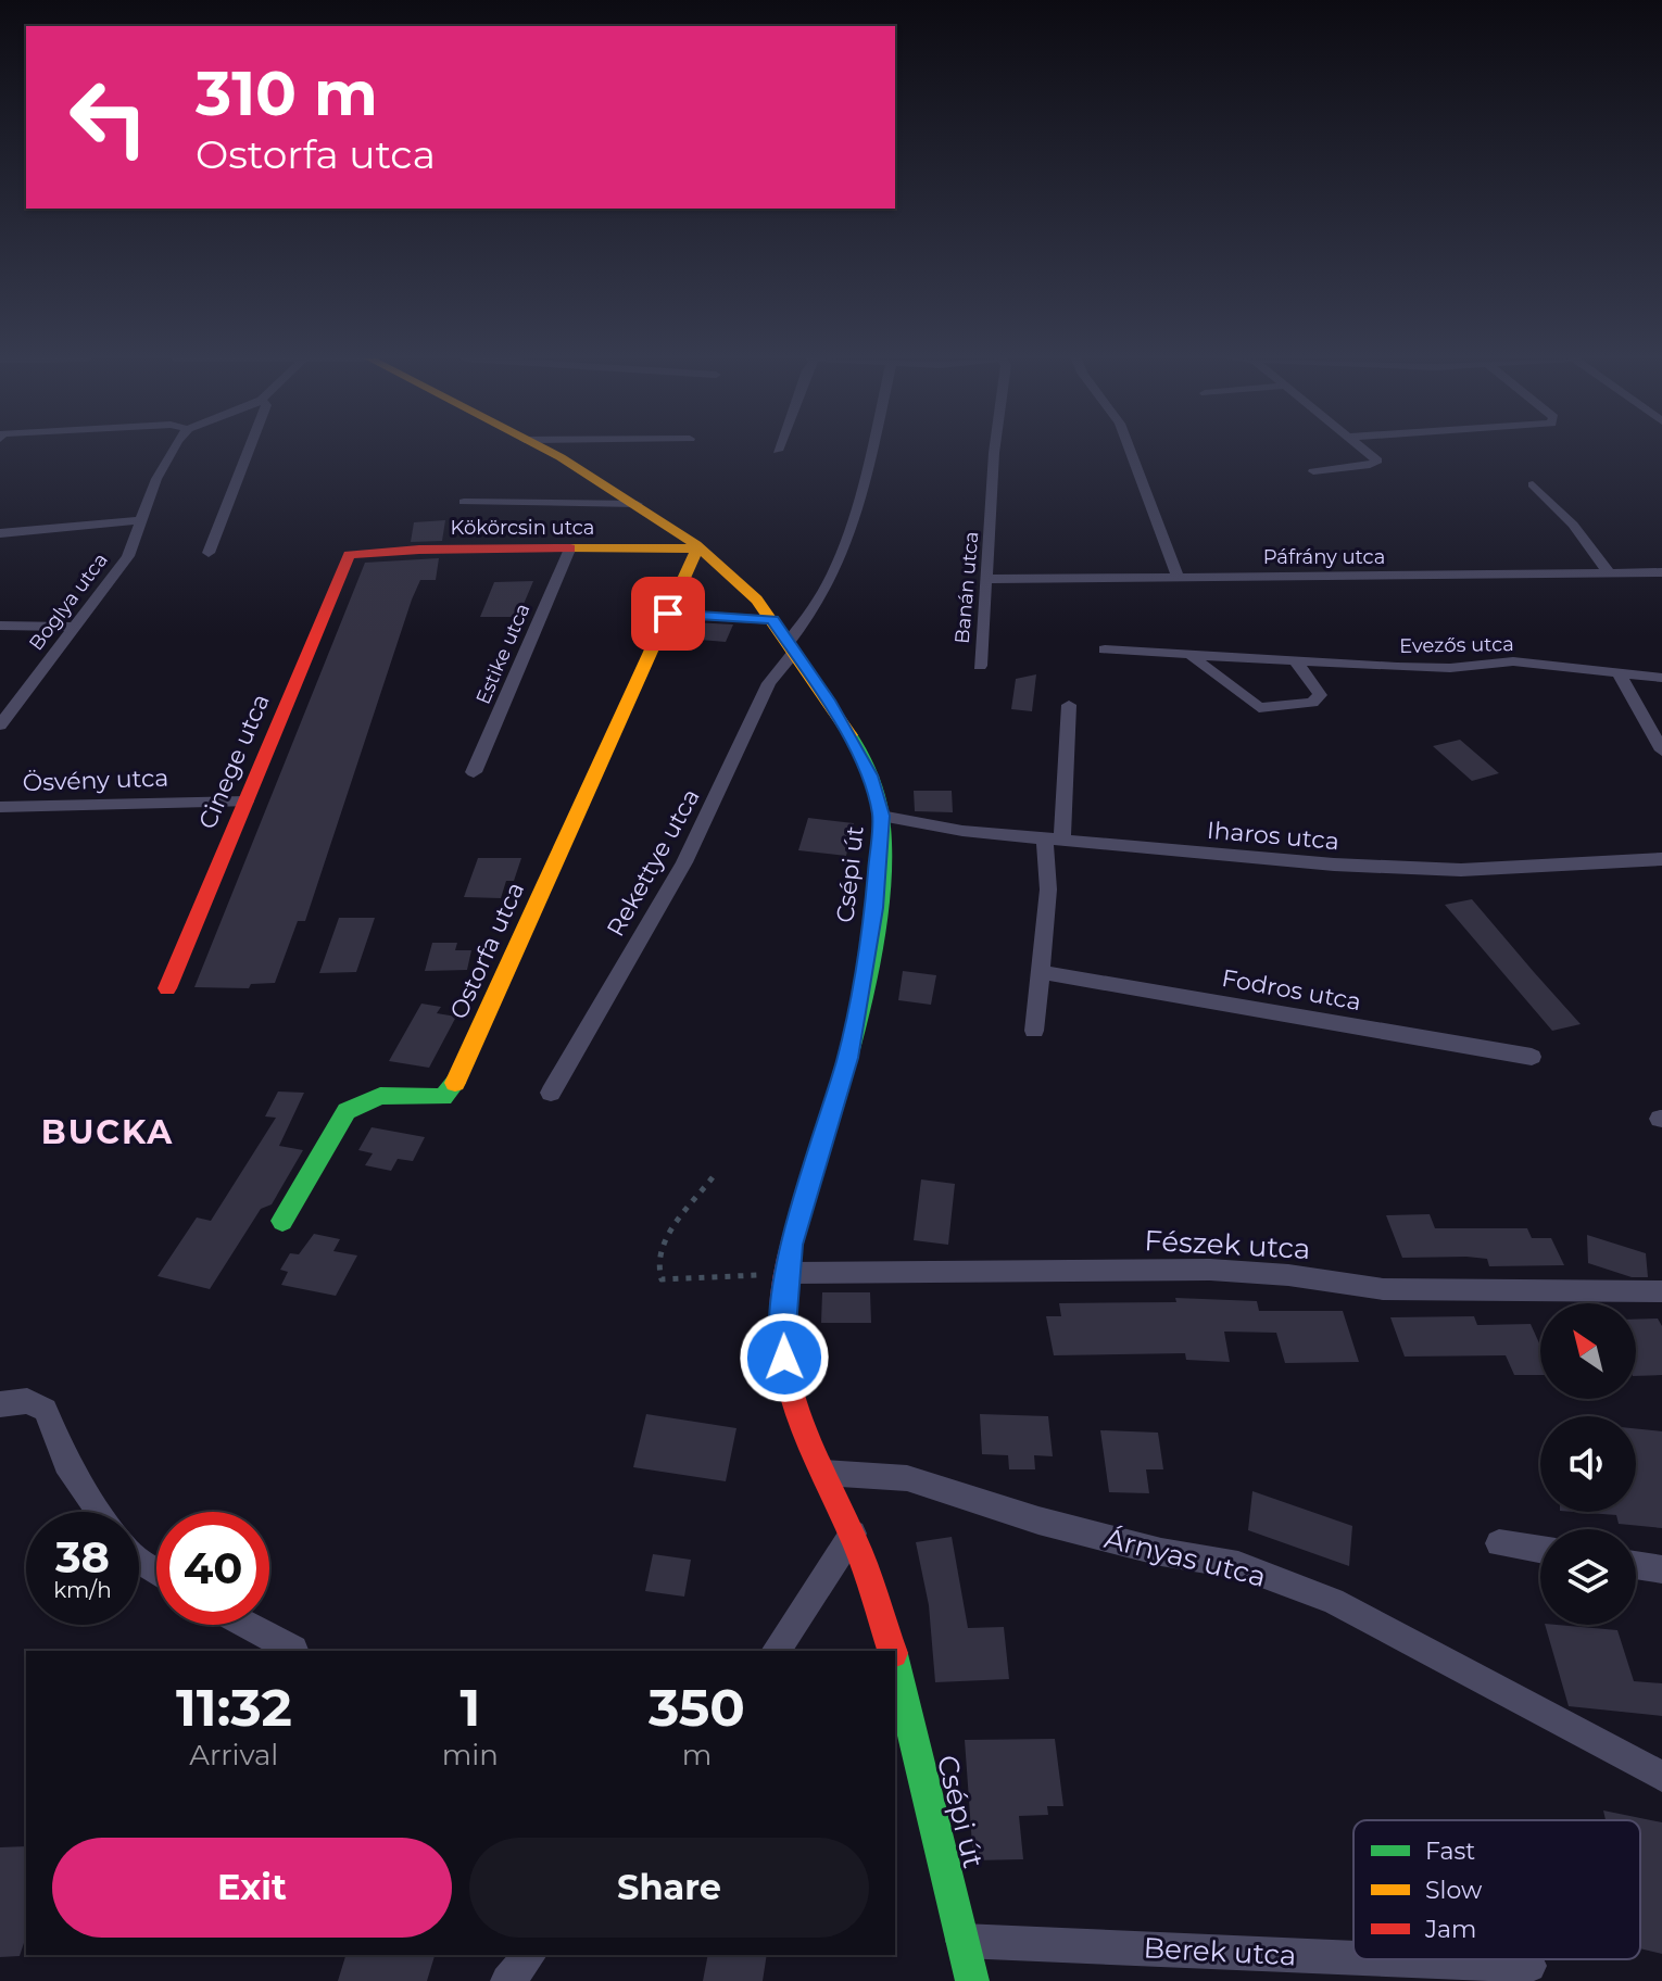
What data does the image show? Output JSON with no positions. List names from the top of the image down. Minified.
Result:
{"streets":{"street":["Kökörcsin utca","Páfrány utca","Banán utca","Boglya utca","Evezős utca","Estike utca","Cinege utca","Ösvény utca","Iharos utca","Rekettye utca","Csépi út","Ostorfa utca","Fodros utca","Fészek utca","Árnyas utca","Berek utca"]},"crossings":[["Kökörcsin utca","Estike utca"],["Kökörcsin utca","Cinege utca"],["Kökörcsin utca","Csépi út"],["Kökörcsin utca","Ostorfa utca"],["Páfrány utca","Banán utca"],["Cinege utca","Ösvény utca"],["Iharos utca","Csépi út"],["Rekettye utca","Csépi út"],["Csépi út","Ostorfa utca"],["Csépi út","Fészek utca"],["Csépi út","Árnyas utca"],["Csépi út","Berek utca"]],"districts":["BUCKA"],"legend":["Fast","Slow","Jam"],"north":"top left","page":{"turn":["310 m","Ostorfa utca"],"speed":"38 km/h","limit":"40","eta":["11:32","Arrival","1","min","350","m"],"buttons":["Exit","Share"]}}
